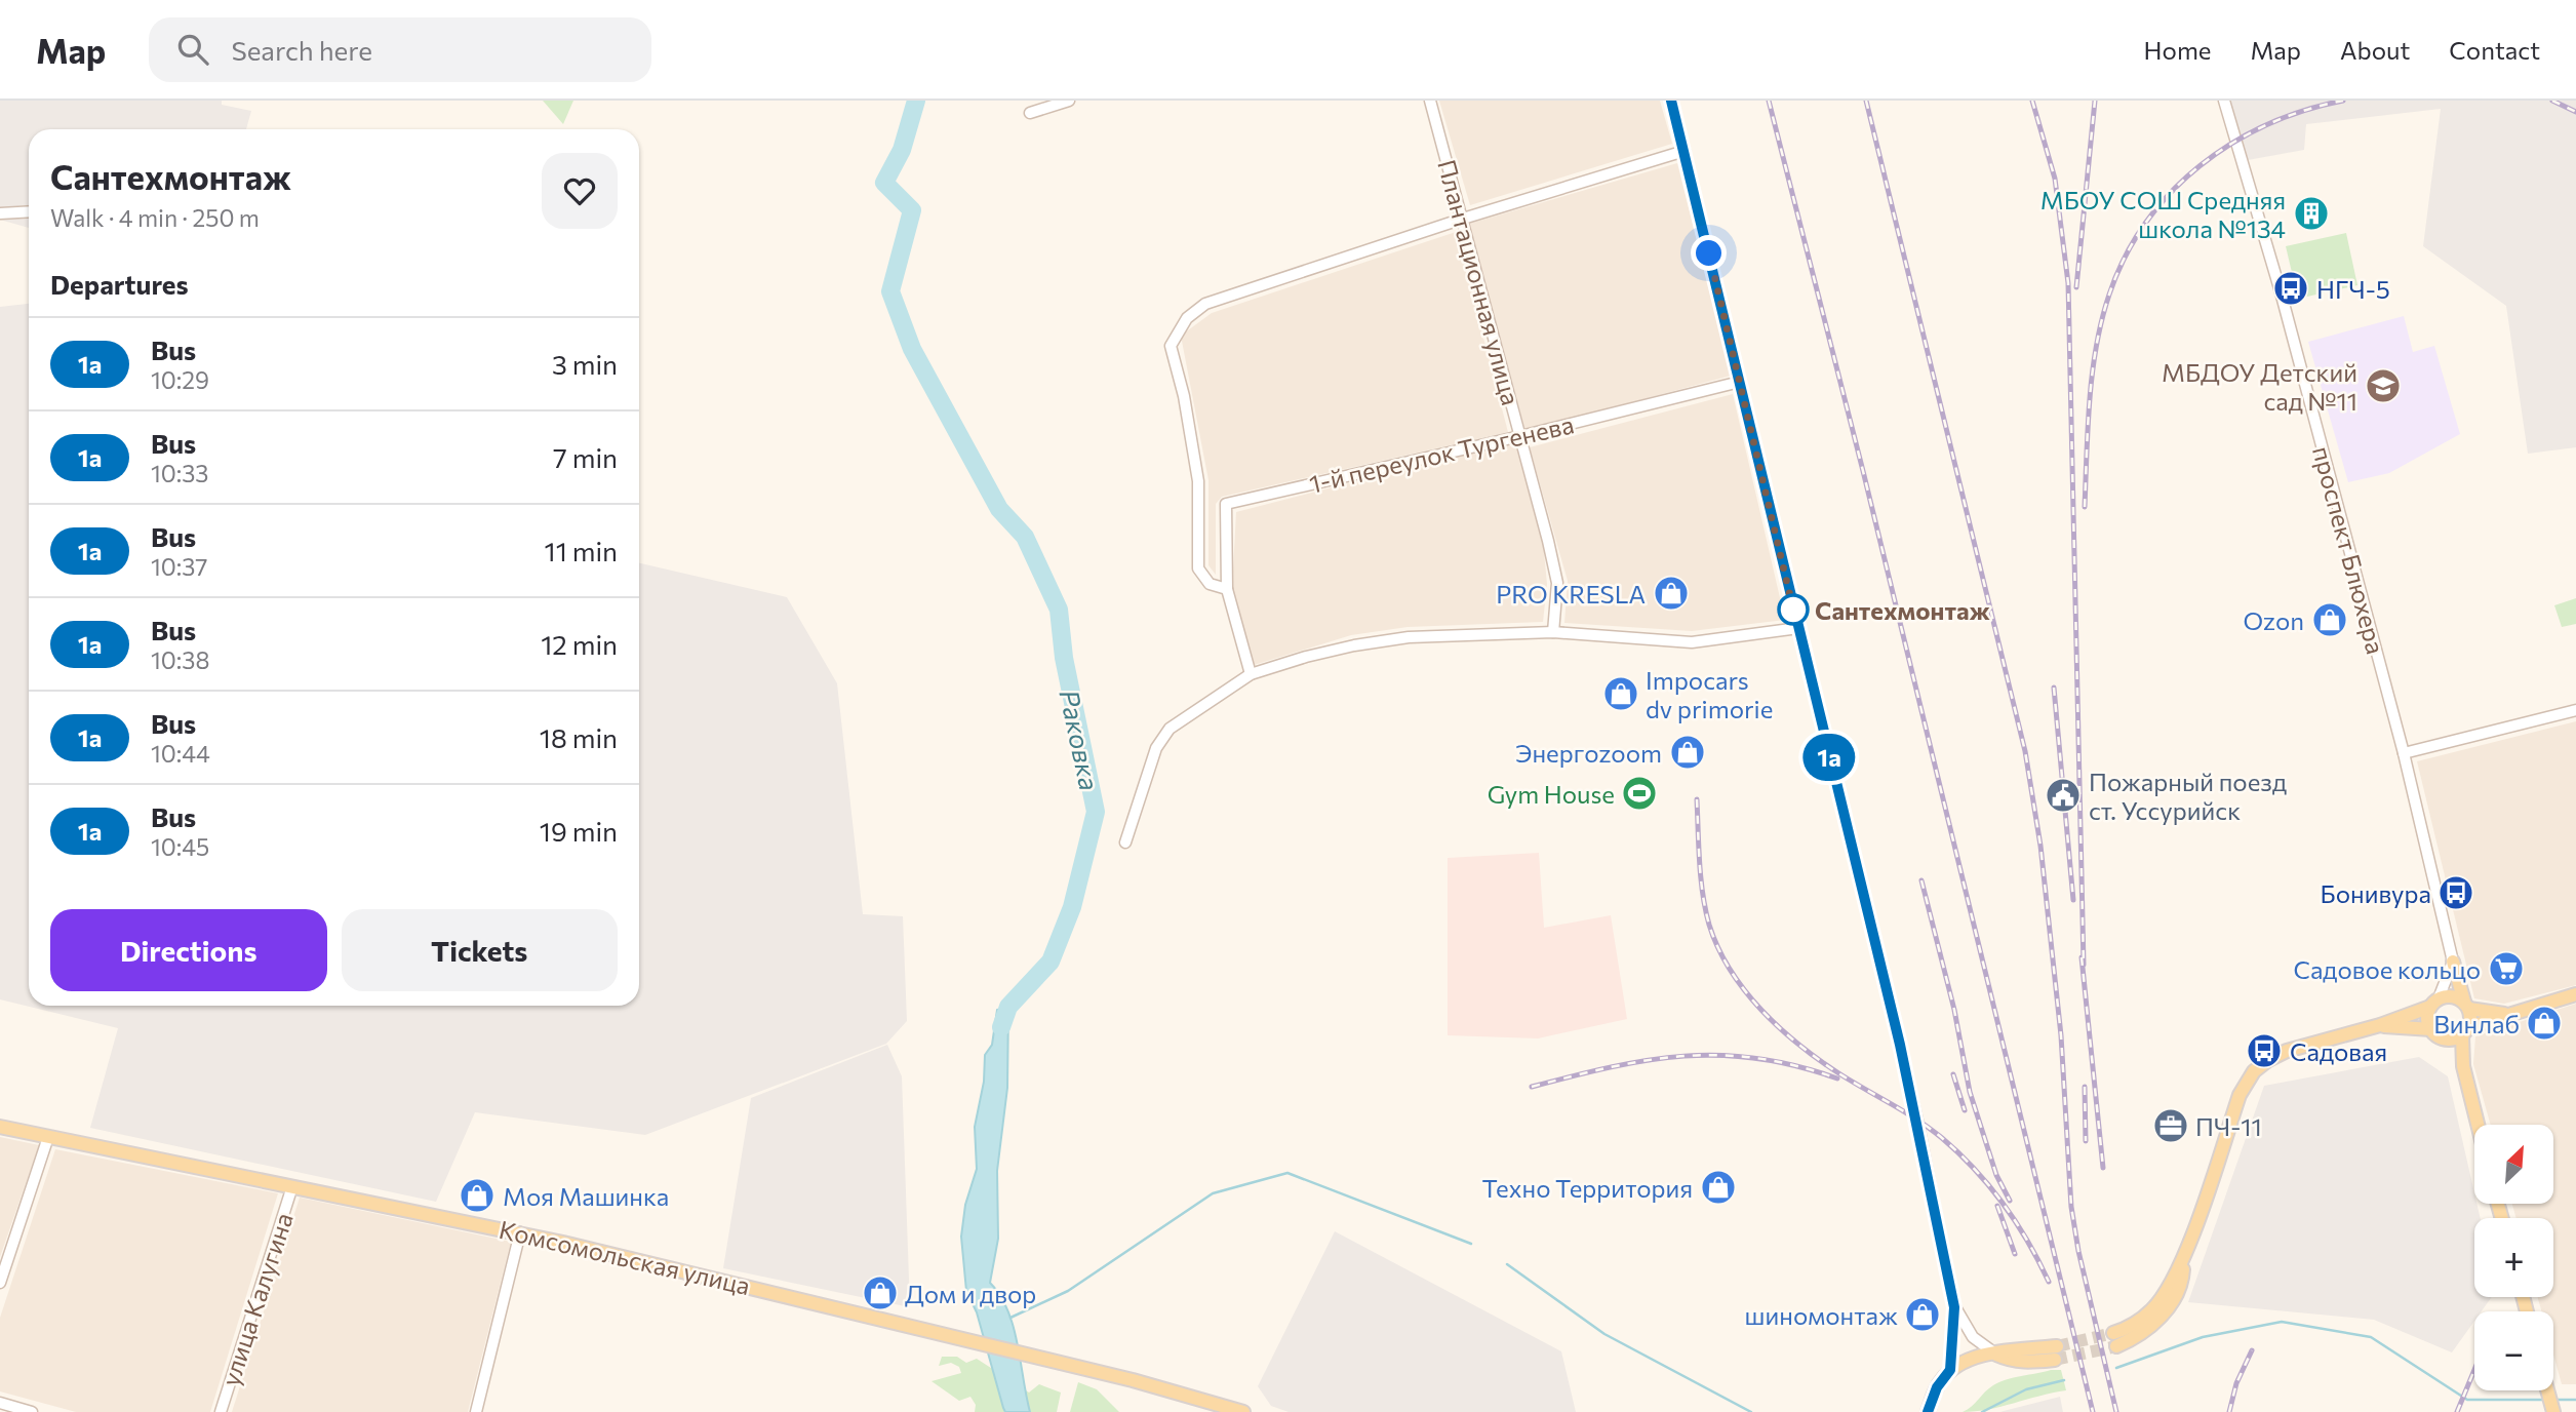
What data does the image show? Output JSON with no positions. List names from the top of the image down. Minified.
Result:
{"streets":{"main road":["Комсомольская улица"],"street":["Плантационная улица","1-й переулок Тургенева","проспект Блюхера","улица Калугина"]},"crossings":[["Плантационная улица","1-й переулок Тургенева"],["Комсомольская улица","улица Калугина"]],"water":["Раковка"],"places":{"building":["МБОУ СОШ Средняя школа №134"],"bus stop":["НГЧ-5","Бонивура","Садовая"],"school or university":["МБДОУ Детский сад №11"],"shop":["PRO KRESLA","Ozon","Impocars dv primorie","Энергоzoom","Винлаб","Техно Территория","Моя Машинка","Дом и двор","шиномонтаж"],"other":["Сантехмонтаж"],"sports":["Gym House"],"public building":["Пожарный поезд ст. Уссурийск"],"supermarket":["Садовое кольцо"],"office":["ПЧ-11"]},"lines":["bus line 1а"],"north":"top right","page":{"header":"Map","search":"Search here","nav":["Home","Map","About","Contact"],"on_map":"1а","heading":[["Сантехмонтаж","Walk · 4 min · 250 m"],"Departures"],"list":[{"mark":"1а","name":"Bus","note":"10:29","value":"3 min"},{"mark":"1а","name":"Bus","note":"10:33","value":"7 min"},{"mark":"1а","name":"Bus","note":"10:37","value":"11 min"},{"mark":"1а","name":"Bus","note":"10:38","value":"12 min"},{"mark":"1а","name":"Bus","note":"10:44","value":"18 min"},{"mark":"1а","name":"Bus","note":"10:45","value":"19 min"}],"buttons":["Directions","Tickets"],"map_buttons":["+","−"]}}
